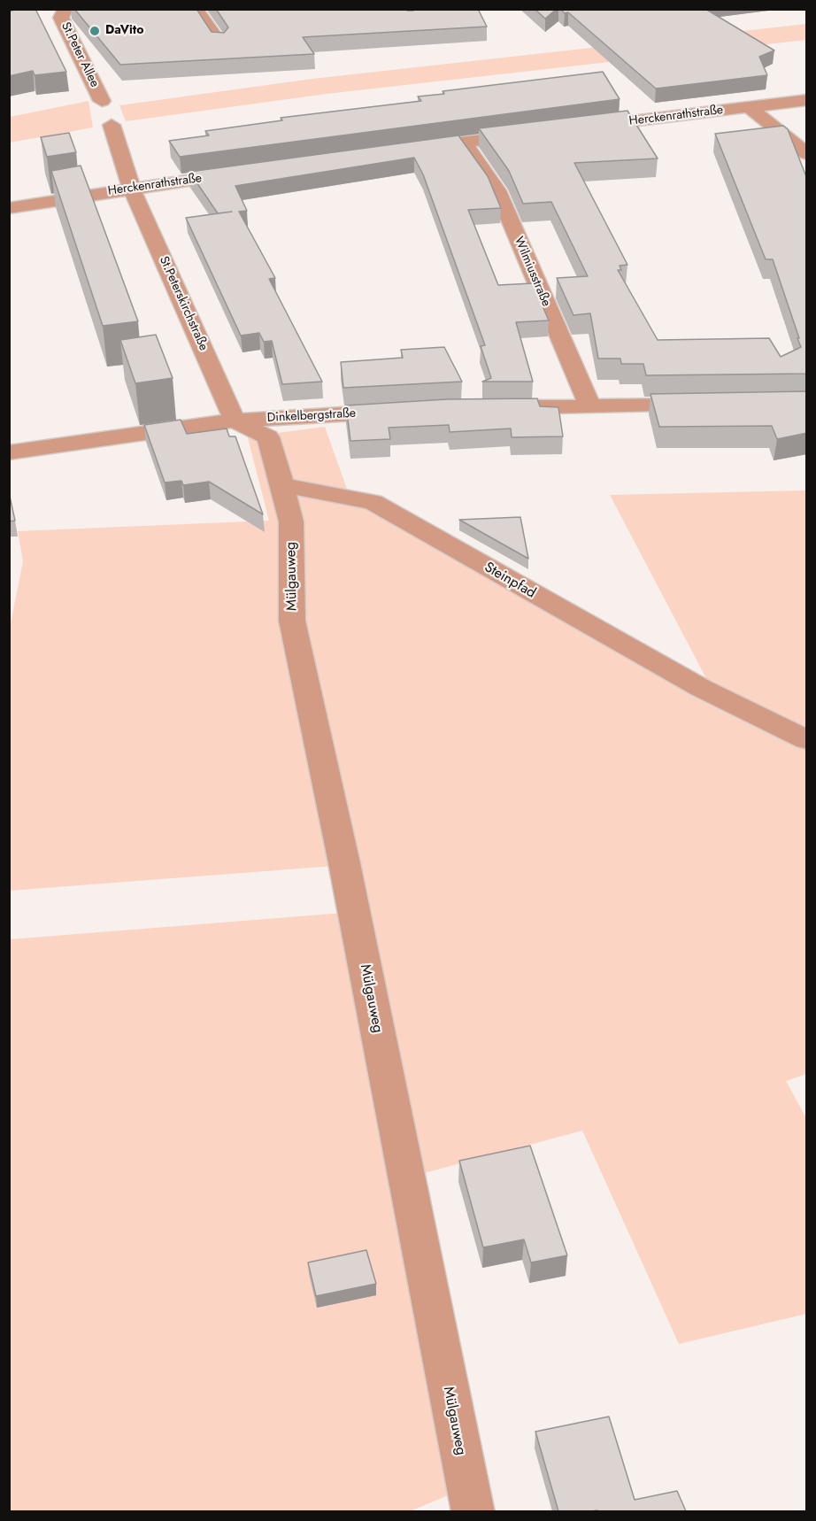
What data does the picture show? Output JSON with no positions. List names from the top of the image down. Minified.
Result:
{"streets":{"street":["St.Peter Allee","Herckenrathstraße","Wilmiusstraße","St.Peterskirchstraße","Dinkelbergstraße","Mülgauweg","Steinpfad"]},"crossings":[["Herckenrathstraße","St.Peterskirchstraße"],["St.Peterskirchstraße","Dinkelbergstraße"],["Mülgauweg","Steinpfad"]],"places":["DaVito"]}
